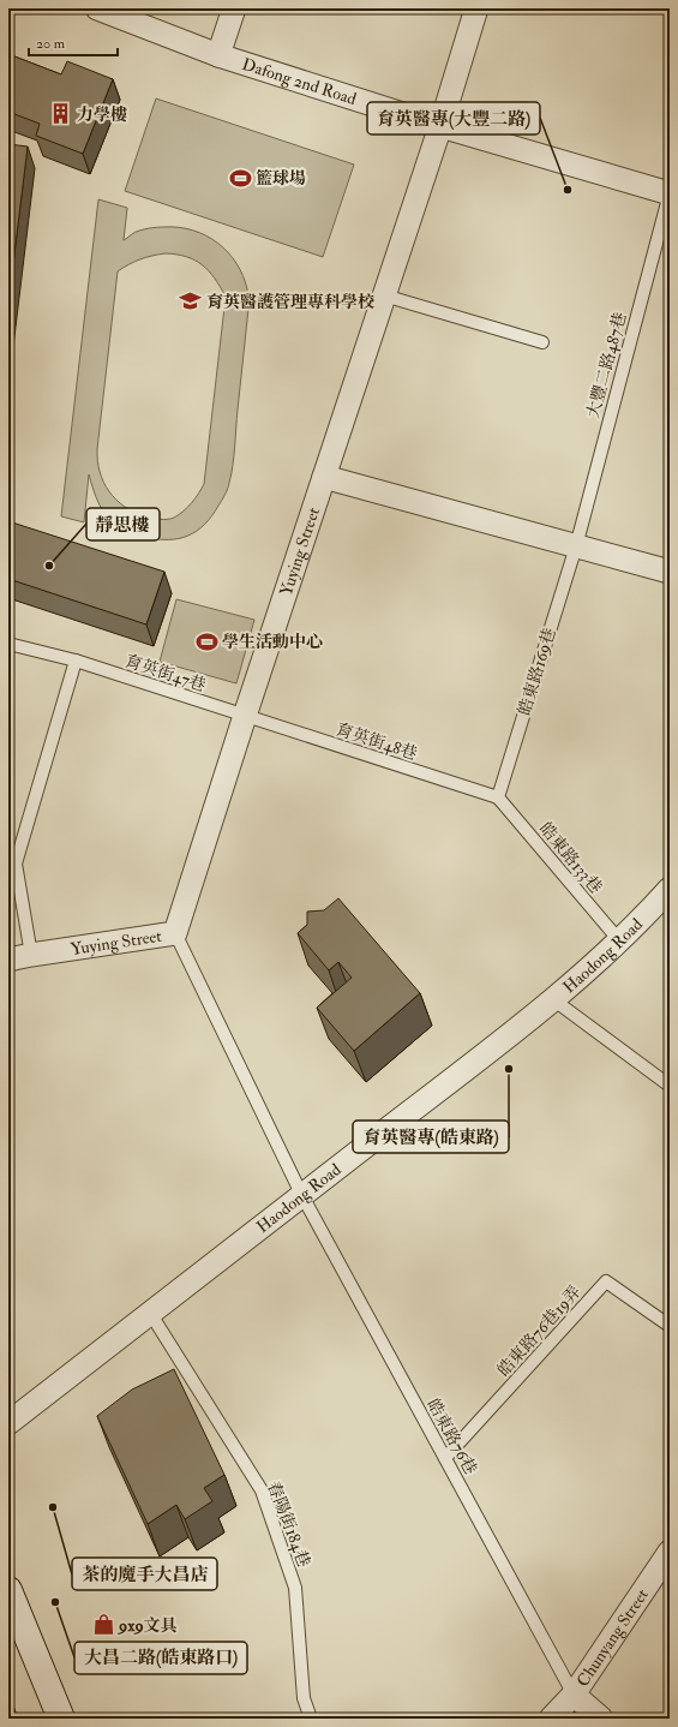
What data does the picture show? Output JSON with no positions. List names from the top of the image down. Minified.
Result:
{"streets":{"street":["Dafong 2nd Road","Yuying Street","Haodong Road","Chunyang Street"],"lane":["大豐二路487巷","皓東路169巷","育英街47巷","育英街48巷","皓東路133巷","皓東路76巷19弄","皓東路76巷","春陽街184巷"]},"crossings":[["Dafong 2nd Road","大豐二路487巷"],["Dafong 2nd Road","Yuying Street"],["大豐二路487巷","皓東路169巷"],["Yuying Street","育英街47巷"],["Yuying Street","育英街48巷"],["Yuying Street","皓東路76巷"],["皓東路169巷","育英街48巷"],["皓東路169巷","皓東路133巷"],["育英街47巷","育英街48巷"],["育英街48巷","皓東路133巷"],["皓東路133巷","Haodong Road"],["Haodong Road","皓東路76巷"],["Haodong Road","春陽街184巷"],["皓東路76巷19弄","皓東路76巷"],["皓東路76巷","Chunyang Street"]],"places":{"building":["力學樓"],"sports":["籃球場","學生活動中心"],"other":["育英醫專(大豐二路)","靜思樓","育英醫專(皓東路)","茶的魔手大昌店","大昌二路(皓東路口)"],"school or university":["育英醫護管理專科學校"],"shop":["9x9文具"]},"scale_bar":"20 m"}
